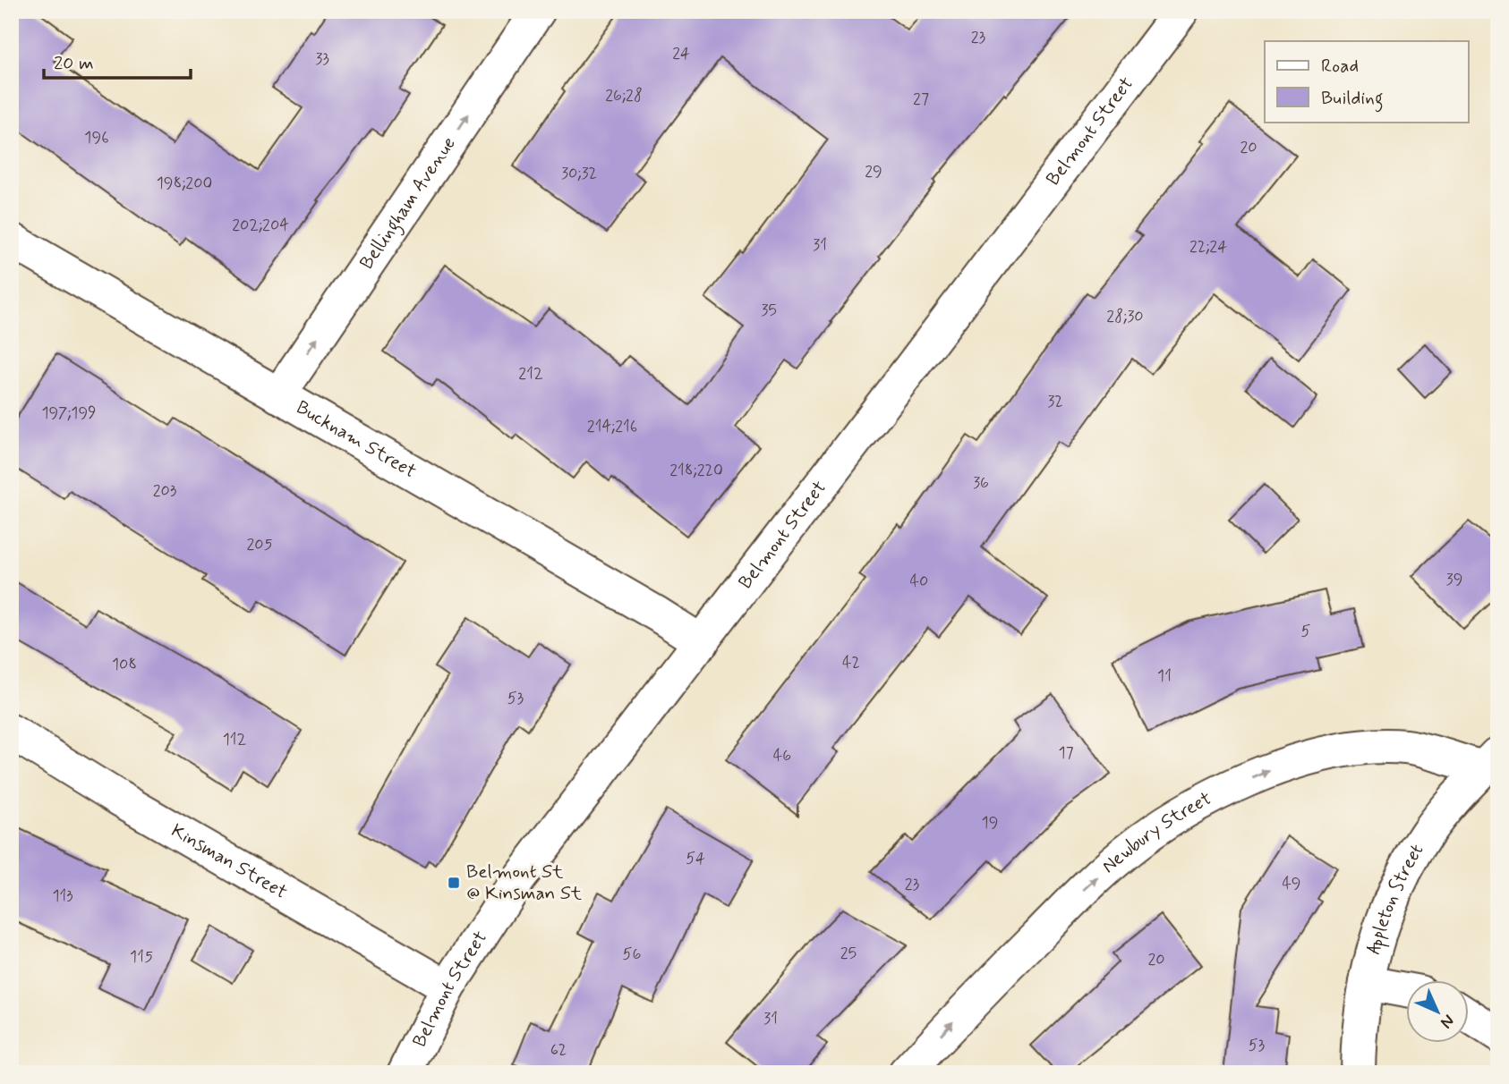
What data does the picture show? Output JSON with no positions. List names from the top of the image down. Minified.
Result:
{"streets":{"street":["Belmont Street","Bellingham Avenue","Bucknam Street","Newbury Street","Kinsman Street","Appleton Street"]},"crossings":[["Belmont Street","Bucknam Street"],["Belmont Street","Kinsman Street"],["Bellingham Avenue","Bucknam Street"],["Newbury Street","Appleton Street"]],"one_way":["Bellingham Avenue","Newbury Street"],"places":{"transit":["Belmont St @ Kinsman St"]},"house_numbers":["23","24","33","26;28","27","196","20","29","30;32","198;200","202;204","31","22;24","35","28;30","212","32","197;199","214;216","218;220","36","203","205","39","40","5","42","108","11","53","112","17","46","19","54","49","23","113","25","56","115","20","31","53","62"],"legend":["Road","Building"],"scale_bar":"20 m","north":"bottom right"}
